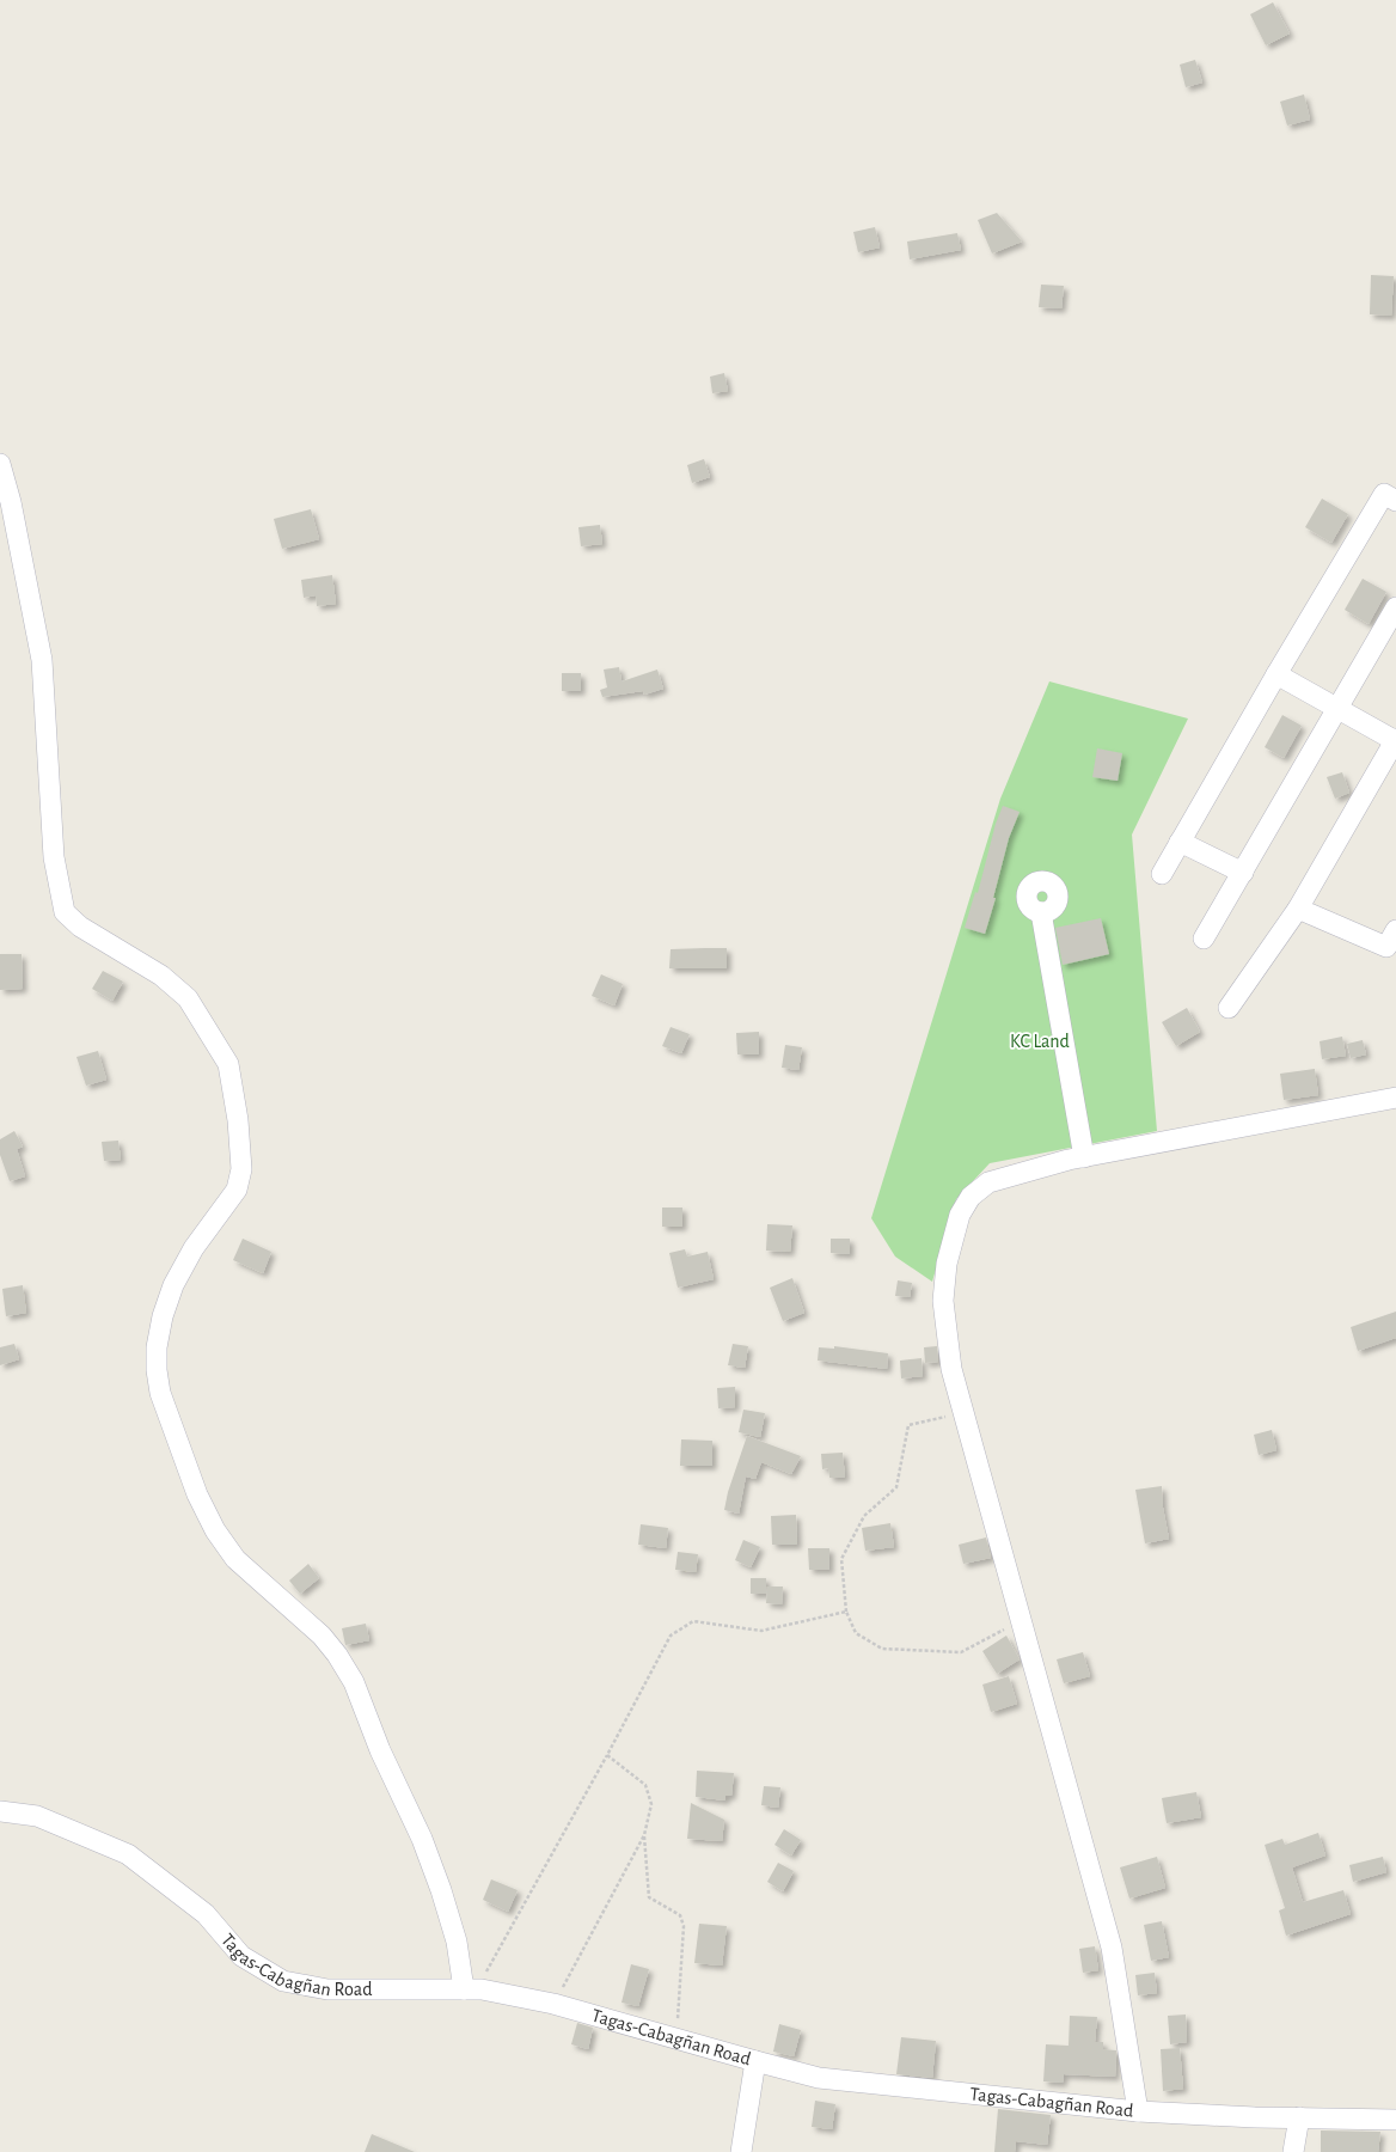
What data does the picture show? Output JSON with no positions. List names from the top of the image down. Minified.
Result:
{"streets":{"street":["Tagas-Cabagñan Road"]},"parks":["KC Land"]}
